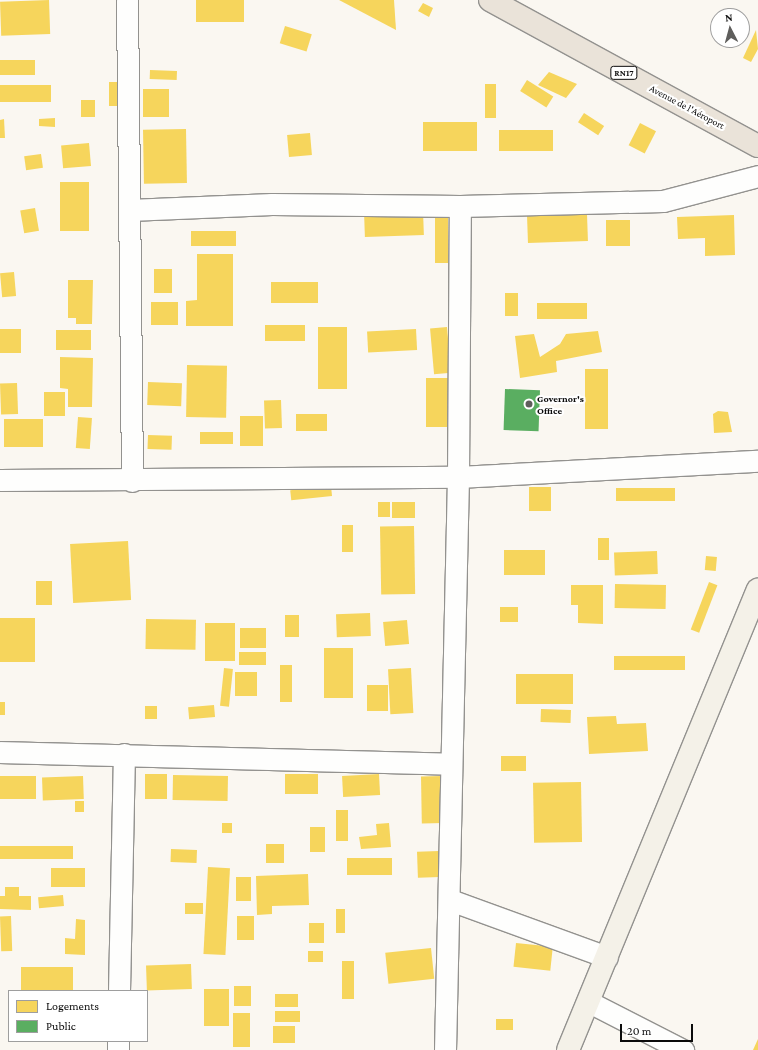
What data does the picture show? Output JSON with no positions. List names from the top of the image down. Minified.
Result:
{"streets":{"main road":["RN17","Avenue de l'Aéroport"]},"places":["Governor's Office"],"legend":["Logements","Public"],"scale_bar":"20 m","north":"top"}
